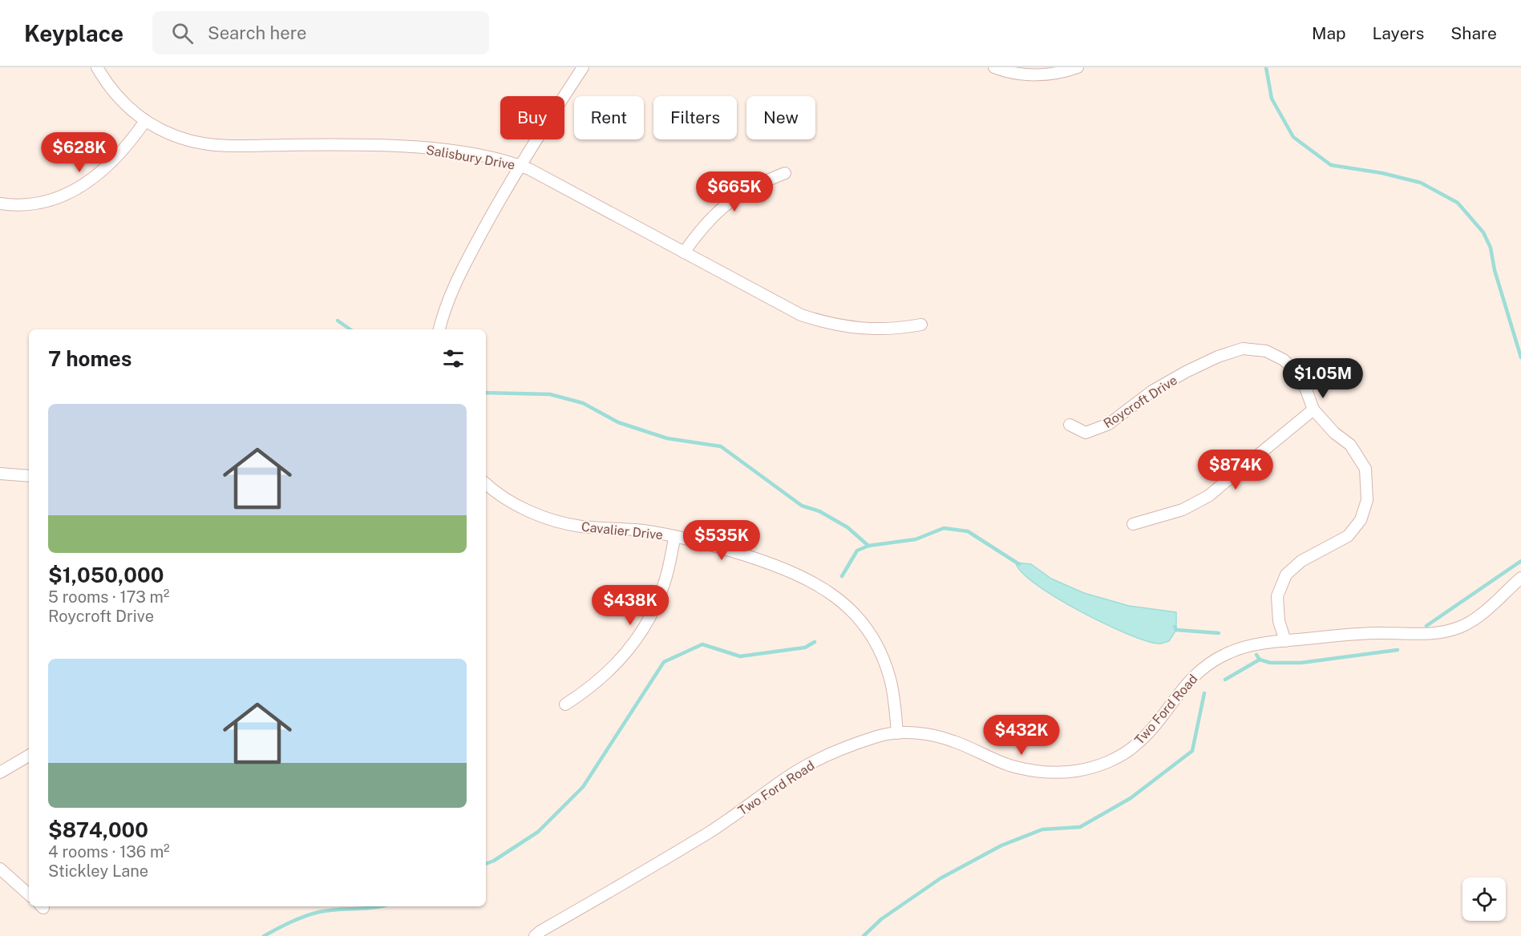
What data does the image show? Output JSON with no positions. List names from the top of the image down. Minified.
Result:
{"streets":{"street":["Salisbury Drive","Roycroft Drive","Cavalier Drive","Two Ford Road"]},"crossings":[["Roycroft Drive","Two Ford Road"],["Cavalier Drive","Two Ford Road"]],"page":{"header":"Keyplace","search":"Search here","nav":["Map","Layers","Share"],"chip":["Buy","Rent","Filters","New"],"price":["$628K","$665K","$1.05M","$874K","$535K","$438K","$432K"],"heading":"7 homes","list":[{"name":"$1,050,000","note":"5 rooms · 173 m² · Roycroft Drive"},{"name":"$874,000","note":"4 rooms · 136 m² · Stickley Lane"}]}}
